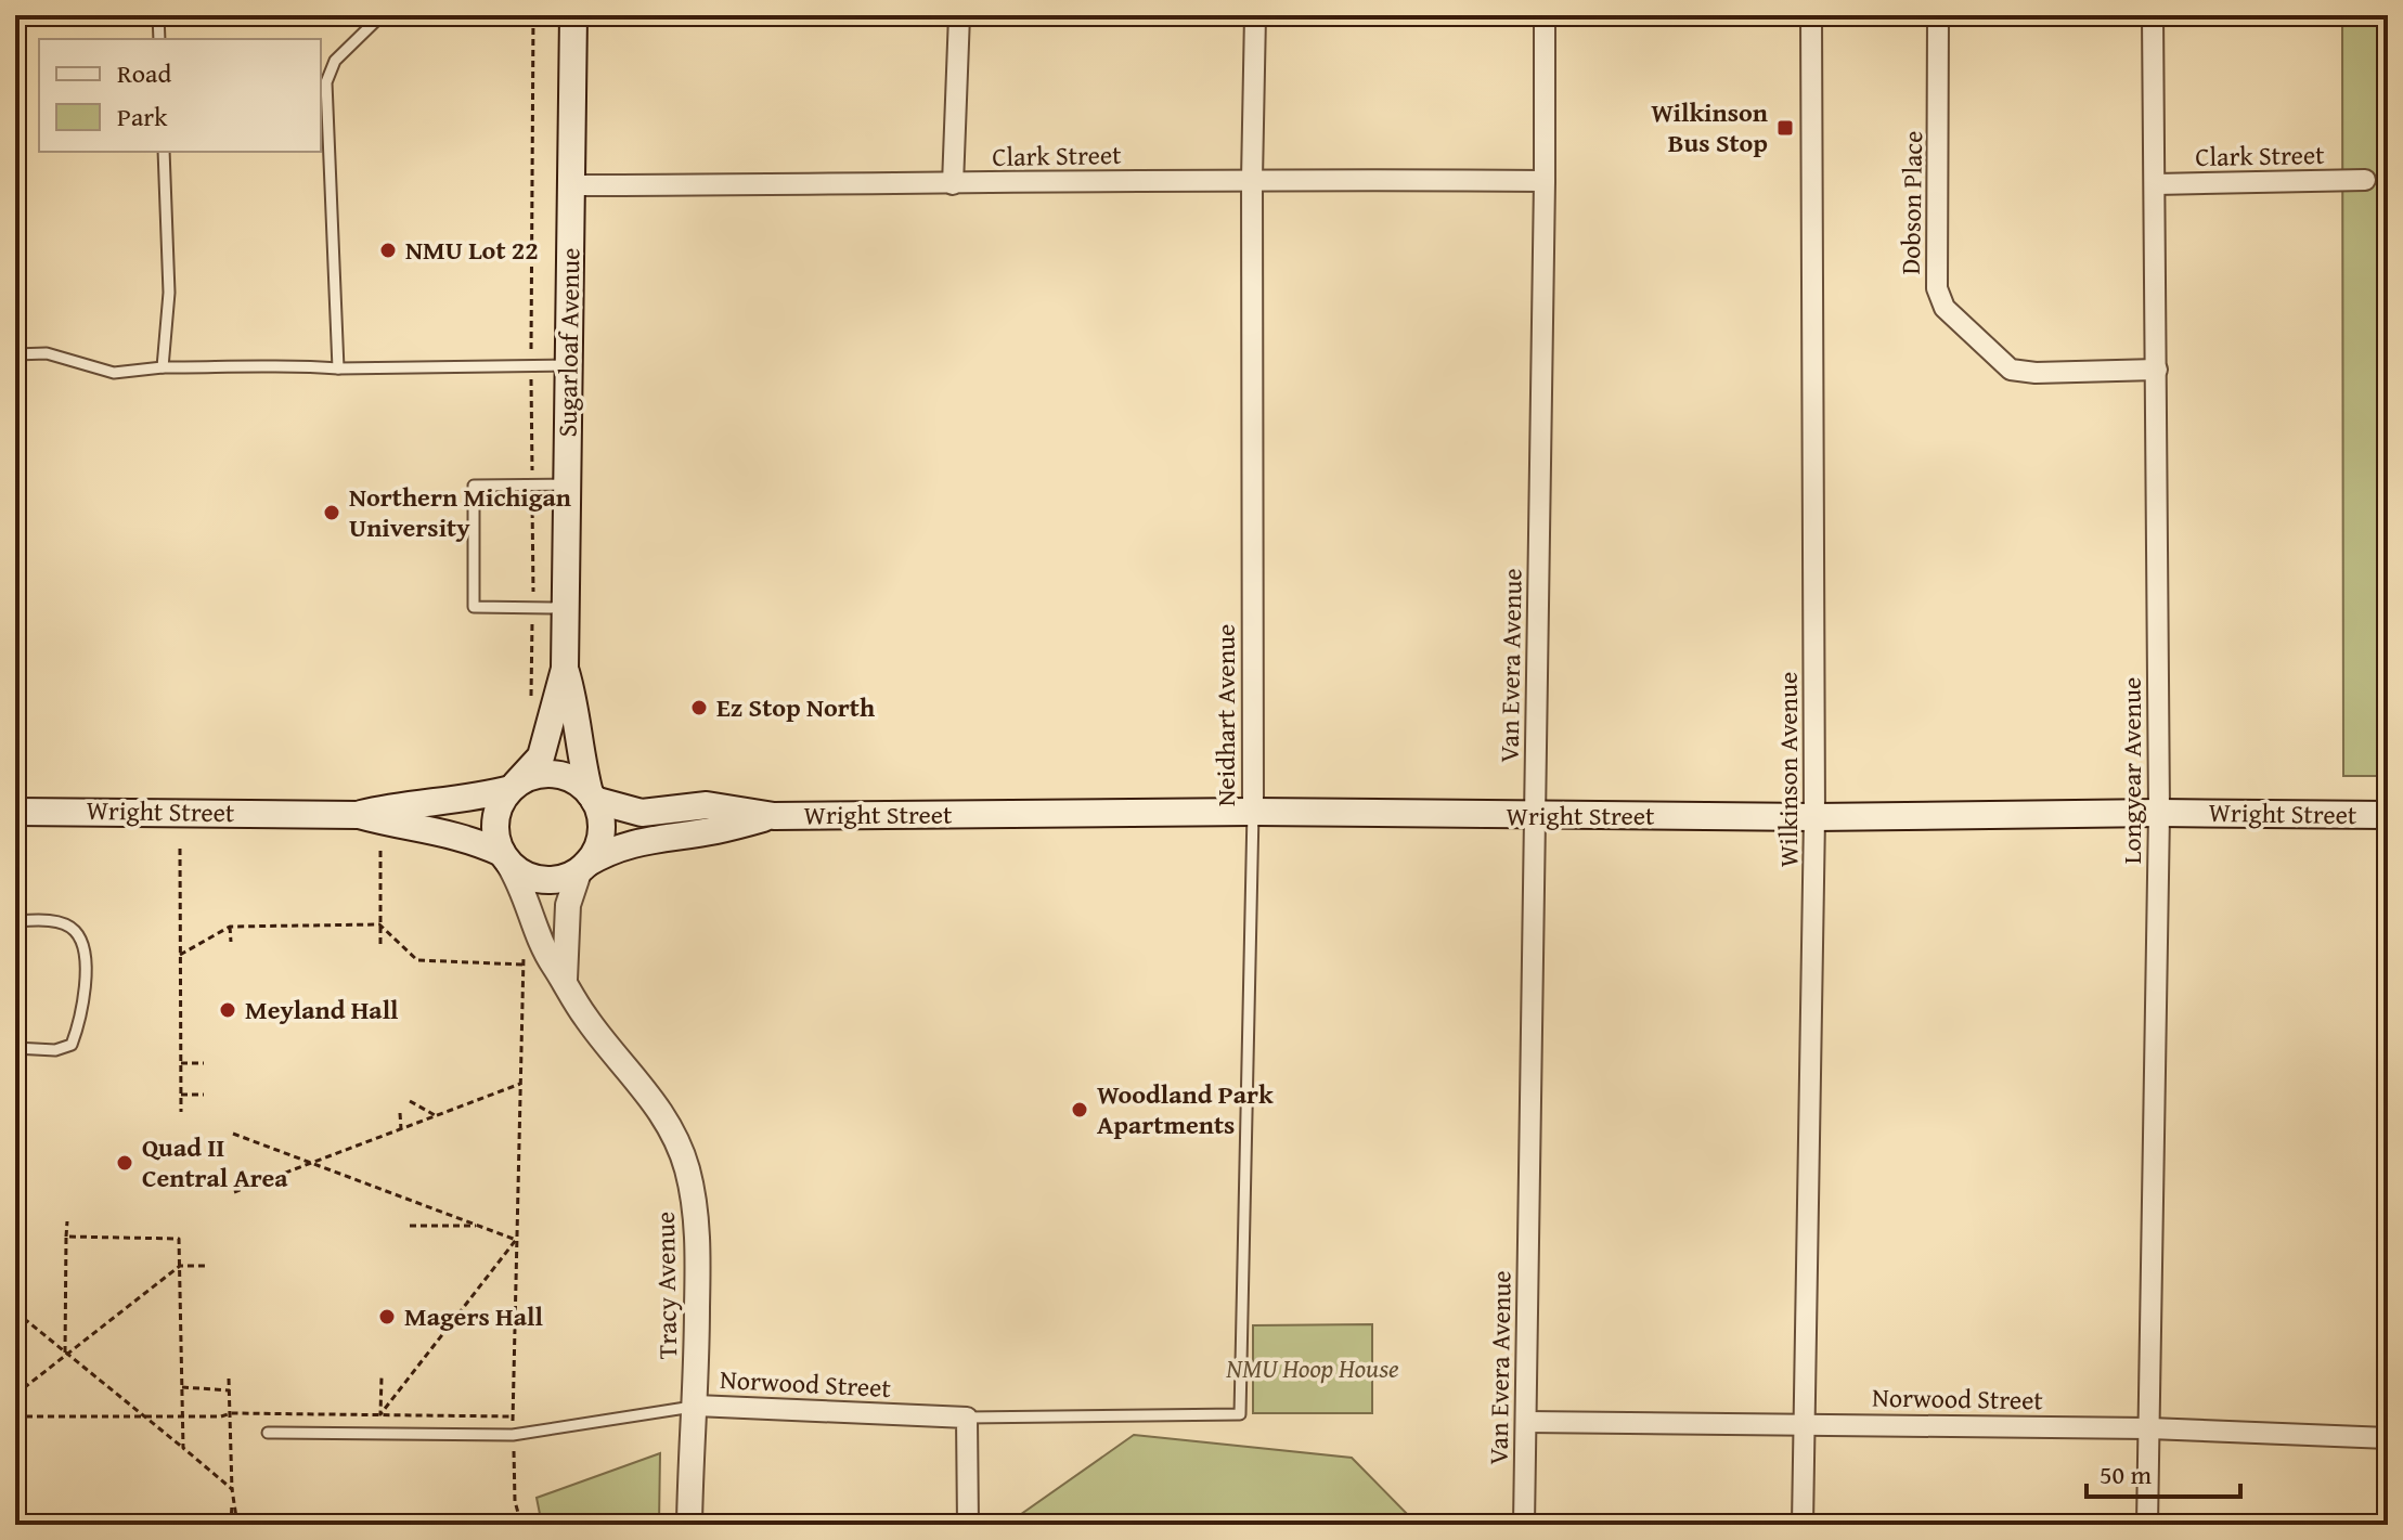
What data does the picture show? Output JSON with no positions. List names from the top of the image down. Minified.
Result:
{"streets":{"main road":["Sugarloaf Avenue","Wright Street"],"street":["Clark Street","Dobson Place","Van Evera Avenue","Neidhart Avenue","Wilkinson Avenue","Longyear Avenue","Tracy Avenue","Norwood Street"]},"crossings":[["Clark Street","Sugarloaf Avenue"],["Clark Street","Van Evera Avenue"],["Clark Street","Neidhart Avenue"],["Clark Street","Longyear Avenue"],["Dobson Place","Longyear Avenue"],["Sugarloaf Avenue","Wright Street"],["Sugarloaf Avenue","Tracy Avenue"],["Van Evera Avenue","Wright Street"],["Van Evera Avenue","Norwood Street"],["Neidhart Avenue","Wright Street"],["Neidhart Avenue","Norwood Street"],["Wilkinson Avenue","Wright Street"],["Wilkinson Avenue","Norwood Street"],["Longyear Avenue","Wright Street"],["Longyear Avenue","Norwood Street"],["Wright Street","Tracy Avenue"],["Tracy Avenue","Norwood Street"]],"parks":["NMU Hoop House"],"places":{"transit":["Wilkinson Bus Stop"],"other":["NMU Lot 22","Northern Michigan University","Ez Stop North","Meyland Hall","Woodland Park Apartments","Quad II Central Area","Magers Hall"]},"legend":["Road","Park"],"scale_bar":"50 m"}
